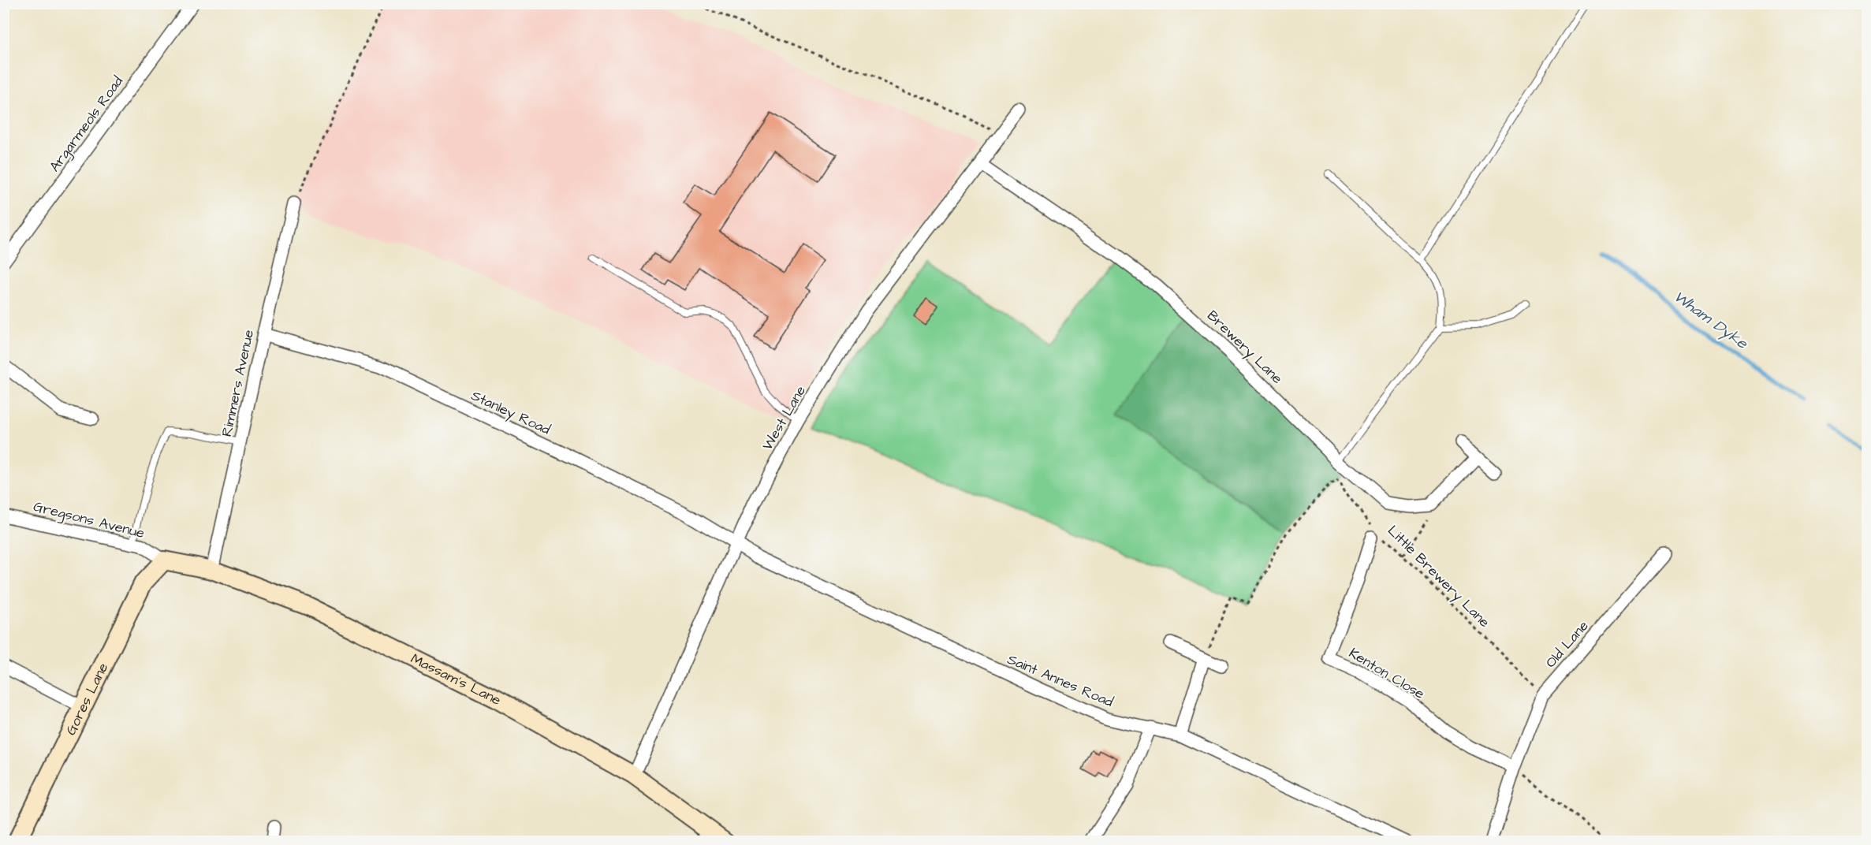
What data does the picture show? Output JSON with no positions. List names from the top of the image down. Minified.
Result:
{"streets":{"street":["Argarmeols Road","Brewery Lane","Rimmers Avenue","Stanley Road","West Lane","Gregsons Avenue","Old Lane","Kenton Close","Massam's Lane","Saint Annes Road","Gores Lane"],"path":["Little Brewery Lane"]},"crossings":[["Brewery Lane","West Lane"],["Rimmers Avenue","Stanley Road"],["Rimmers Avenue","Massam's Lane"],["Stanley Road","West Lane"],["Stanley Road","Saint Annes Road"],["West Lane","Massam's Lane"],["West Lane","Saint Annes Road"],["Gregsons Avenue","Massam's Lane"],["Gregsons Avenue","Gores Lane"],["Little Brewery Lane","Old Lane"],["Little Brewery Lane","Kenton Close"],["Old Lane","Kenton Close"],["Massam's Lane","Gores Lane"]],"water":["Wham Dyke"]}
